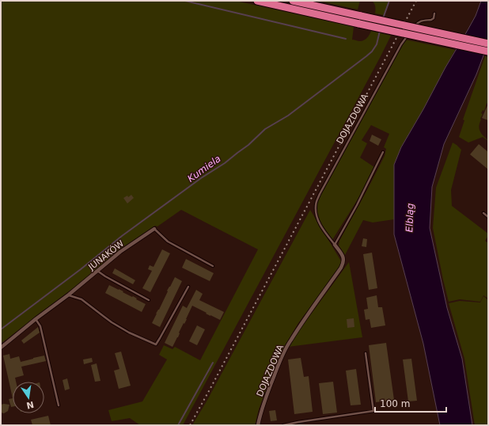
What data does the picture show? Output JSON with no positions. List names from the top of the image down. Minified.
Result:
{"streets":{"street":["DOJAZDOWA","JUNAKÓW"]},"water":["Kumiela","Elbląg"],"scale_bar":"100 m","north":"bottom"}
